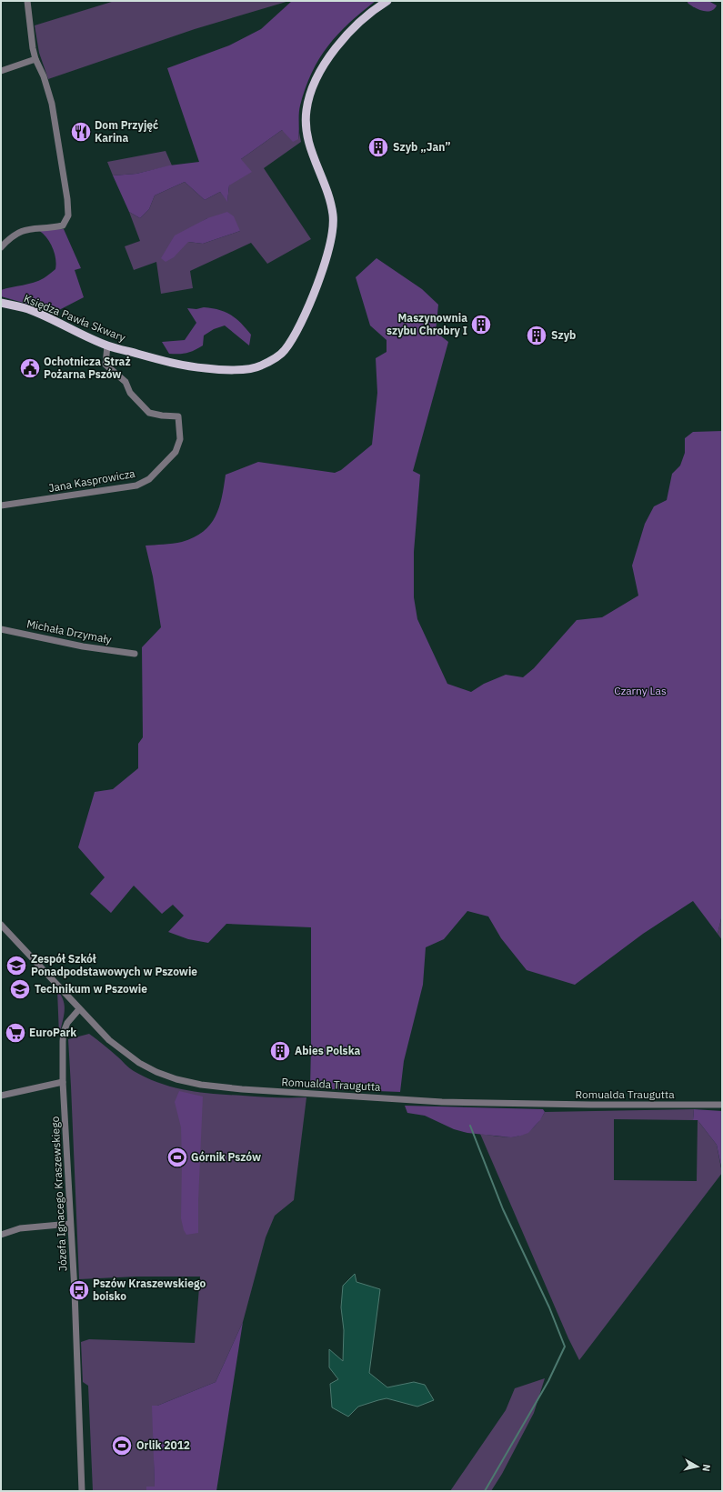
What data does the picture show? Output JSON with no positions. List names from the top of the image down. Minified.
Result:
{"streets":{"main road":["Księdza Pawła Skwary"],"street":["Jana Kasprowicza","Michała Drzymały","Romualda Traugutta","Józefa Ignacego Kraszewskiego"]},"crossings":[["Księdza Pawła Skwary","Jana Kasprowicza"],["Romualda Traugutta","Józefa Ignacego Kraszewskiego"]],"parks":["Czarny Las"],"places":{"restaurant":["Dom Przyjęć Karina"],"building":["Szyb „Jan”","Maszynownia szybu Chrobry I","Szyb","Abies Polska"],"public building":["Ochotnicza Straż Pożarna Pszów"],"school or university":["Zespół Szkół Ponadpodstawowych w Pszowie","Technikum w Pszowie"],"supermarket":["EuroPark"],"sports":["Górnik Pszów","Orlik 2012"],"bus stop":["Pszów Kraszewskiego boisko"]},"north":"right"}
